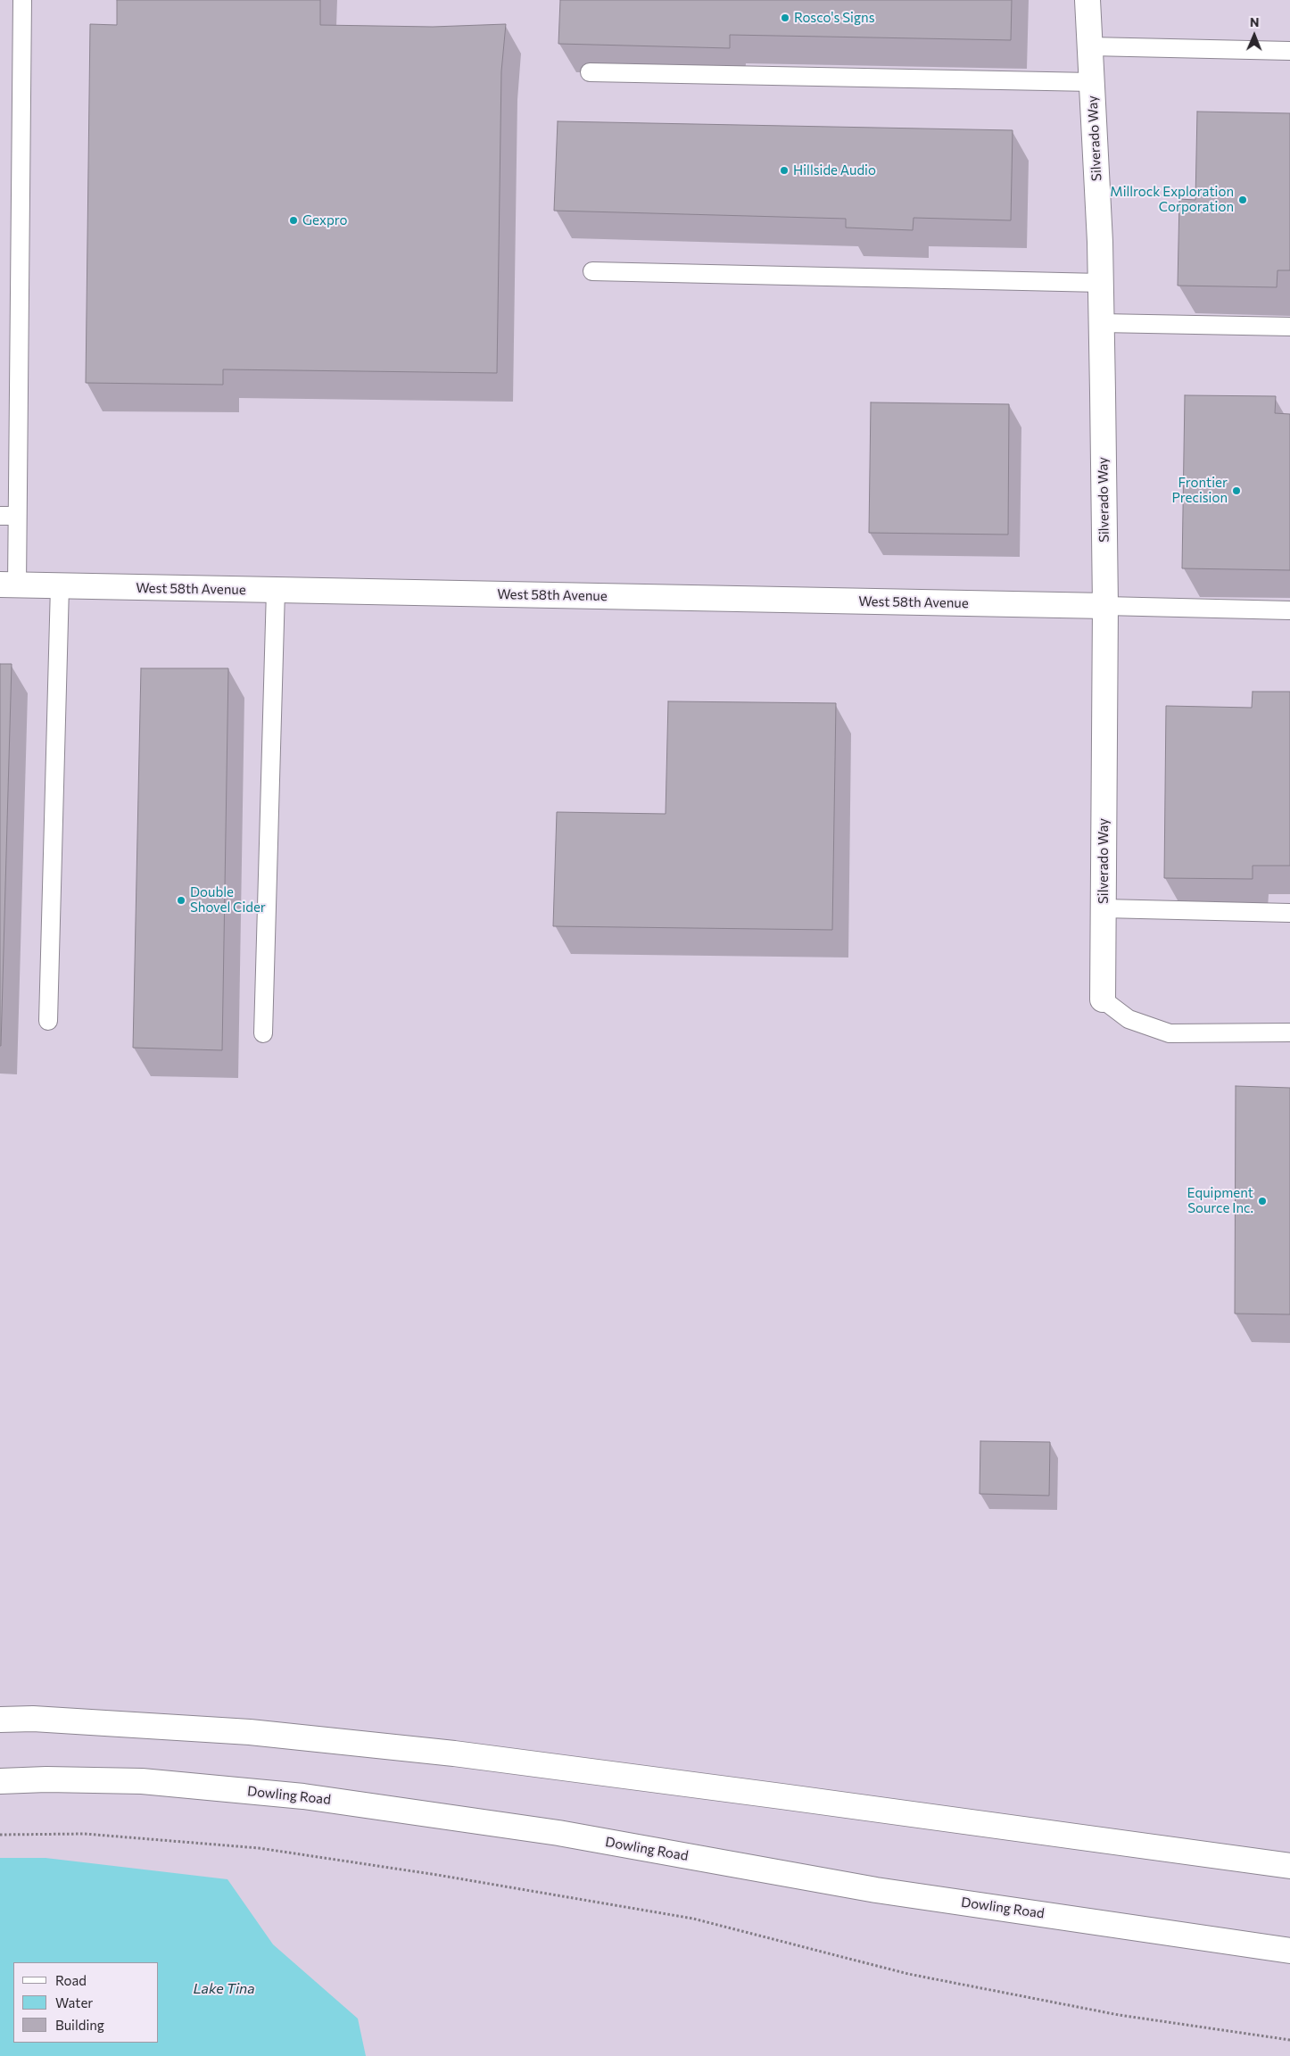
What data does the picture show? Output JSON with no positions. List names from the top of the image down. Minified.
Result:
{"streets":{"main road":["Silverado Way","West 58th Avenue","Dowling Road"]},"crossings":[["Silverado Way","West 58th Avenue"]],"water":["Lake Tina"],"places":["Rosco's Signs","Hillside Audio","Millrock Exploration Corporation","Gexpro","Frontier Precision","Double Shovel Cider","Equipment Source Inc."],"legend":["Road","Water","Building"],"north":"top"}
